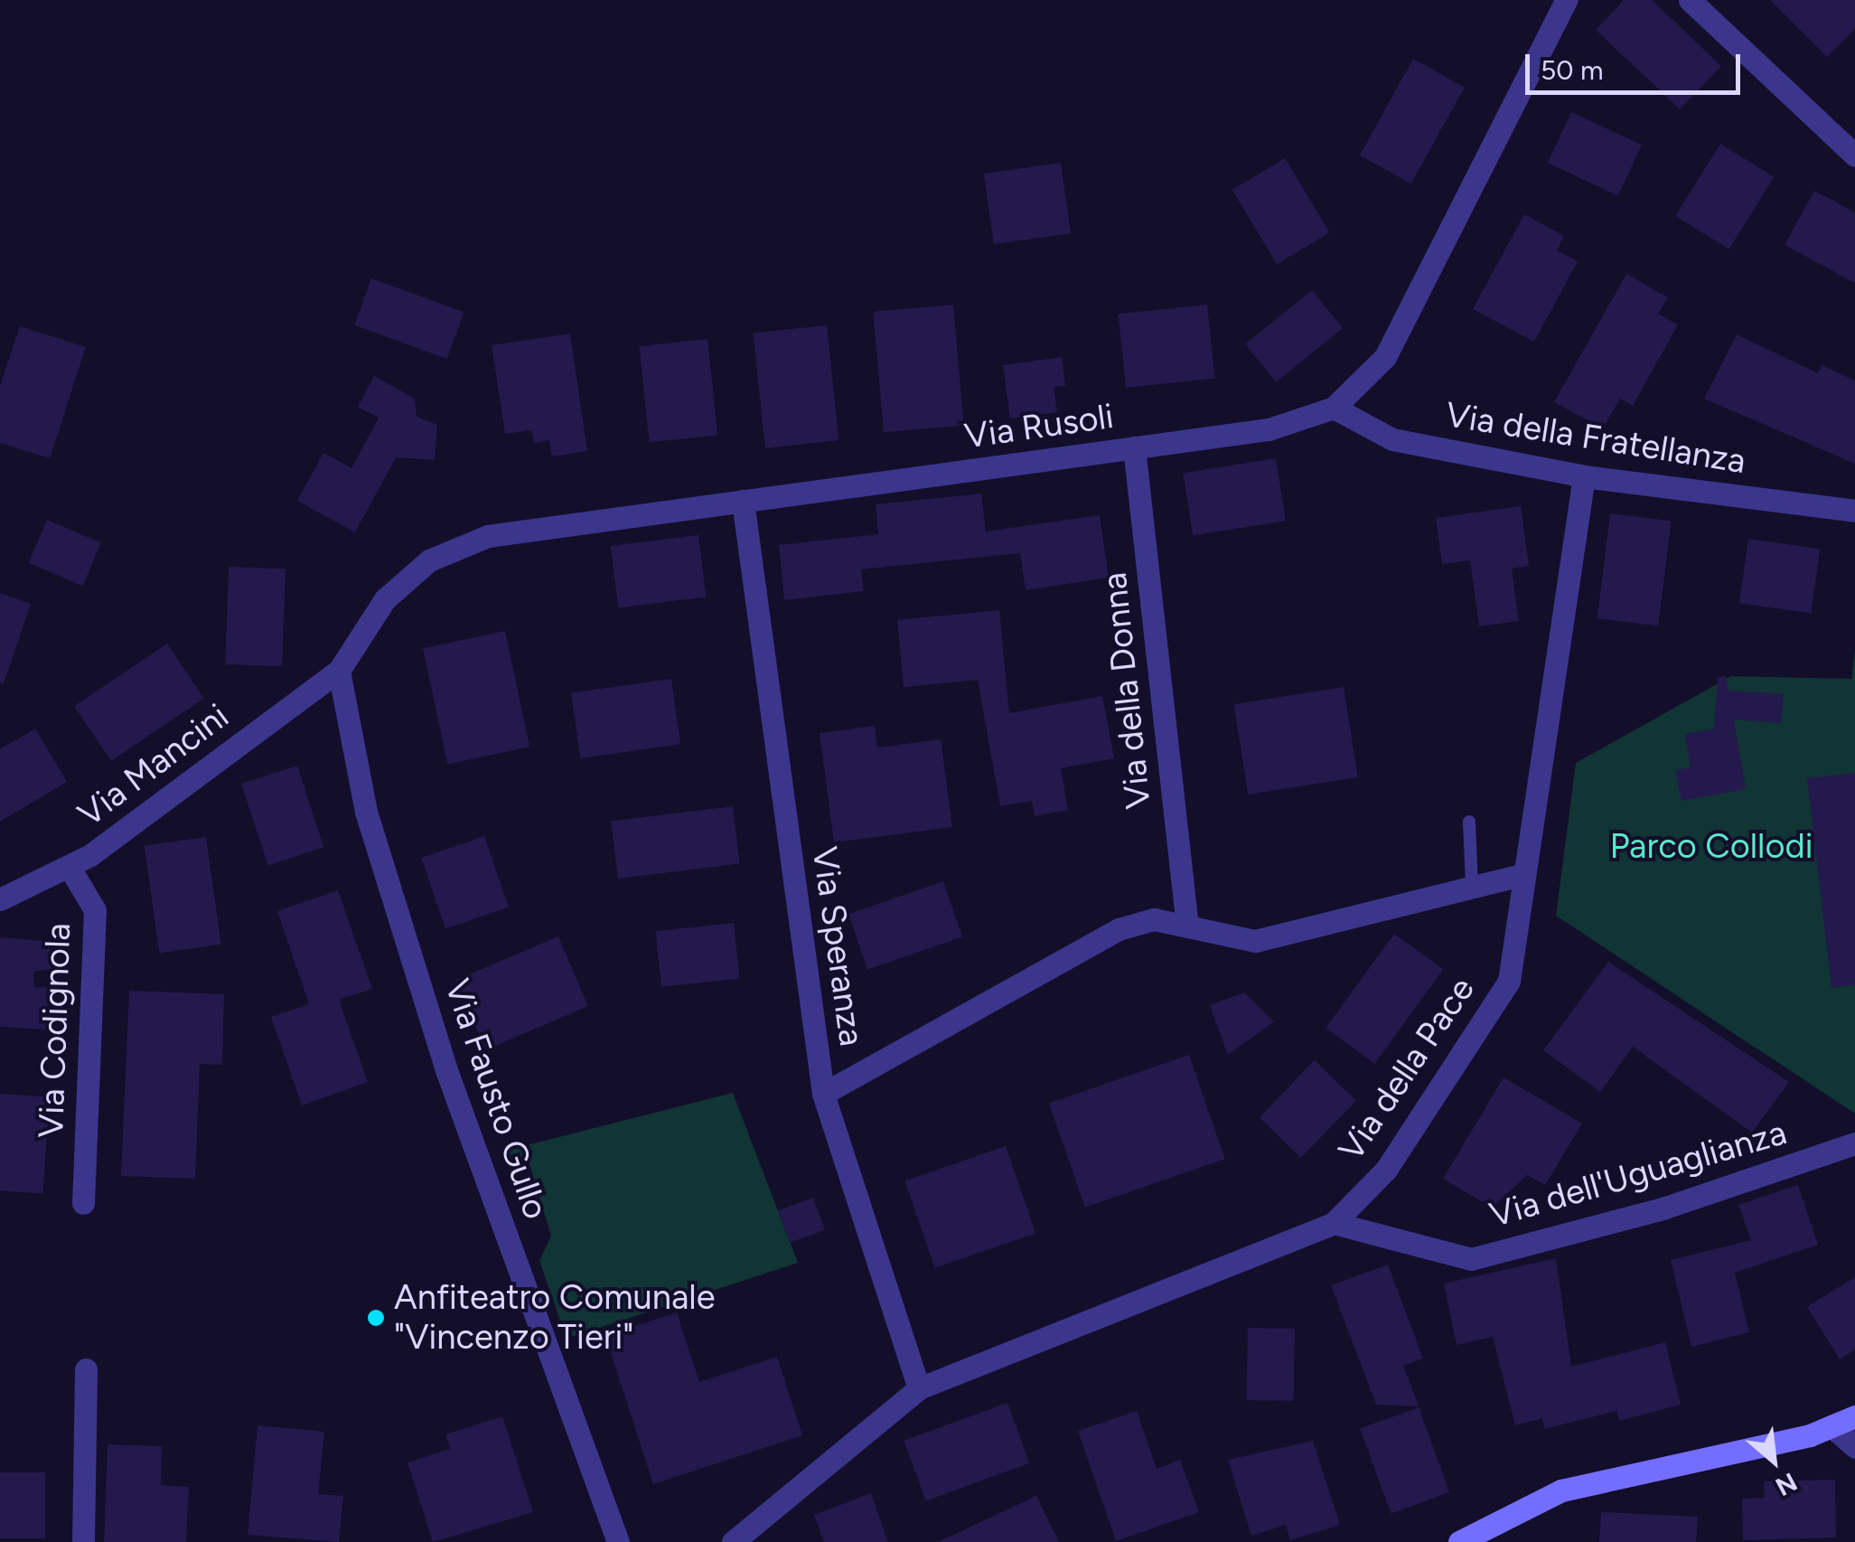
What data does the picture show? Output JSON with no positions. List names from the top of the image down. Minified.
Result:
{"streets":{"street":["Via Rusoli","Via della Fratellanza","Via della Donna","Via Mancini","Via Speranza","Via Codignola","Via della Pace","Via Fausto Gullo","Via dell'Uguaglianza"]},"crossings":[["Via Rusoli","Via della Fratellanza"],["Via Rusoli","Via della Donna"],["Via Rusoli","Via Mancini"],["Via Rusoli","Via Speranza"],["Via Rusoli","Via Fausto Gullo"],["Via della Fratellanza","Via della Pace"],["Via Mancini","Via Codignola"],["Via Mancini","Via Fausto Gullo"],["Via Speranza","Via della Pace"],["Via della Pace","Via dell'Uguaglianza"]],"parks":["Parco Collodi"],"places":["Anfiteatro Comunale \"Vincenzo Tieri\""],"scale_bar":"50 m","north":"bottom right"}
